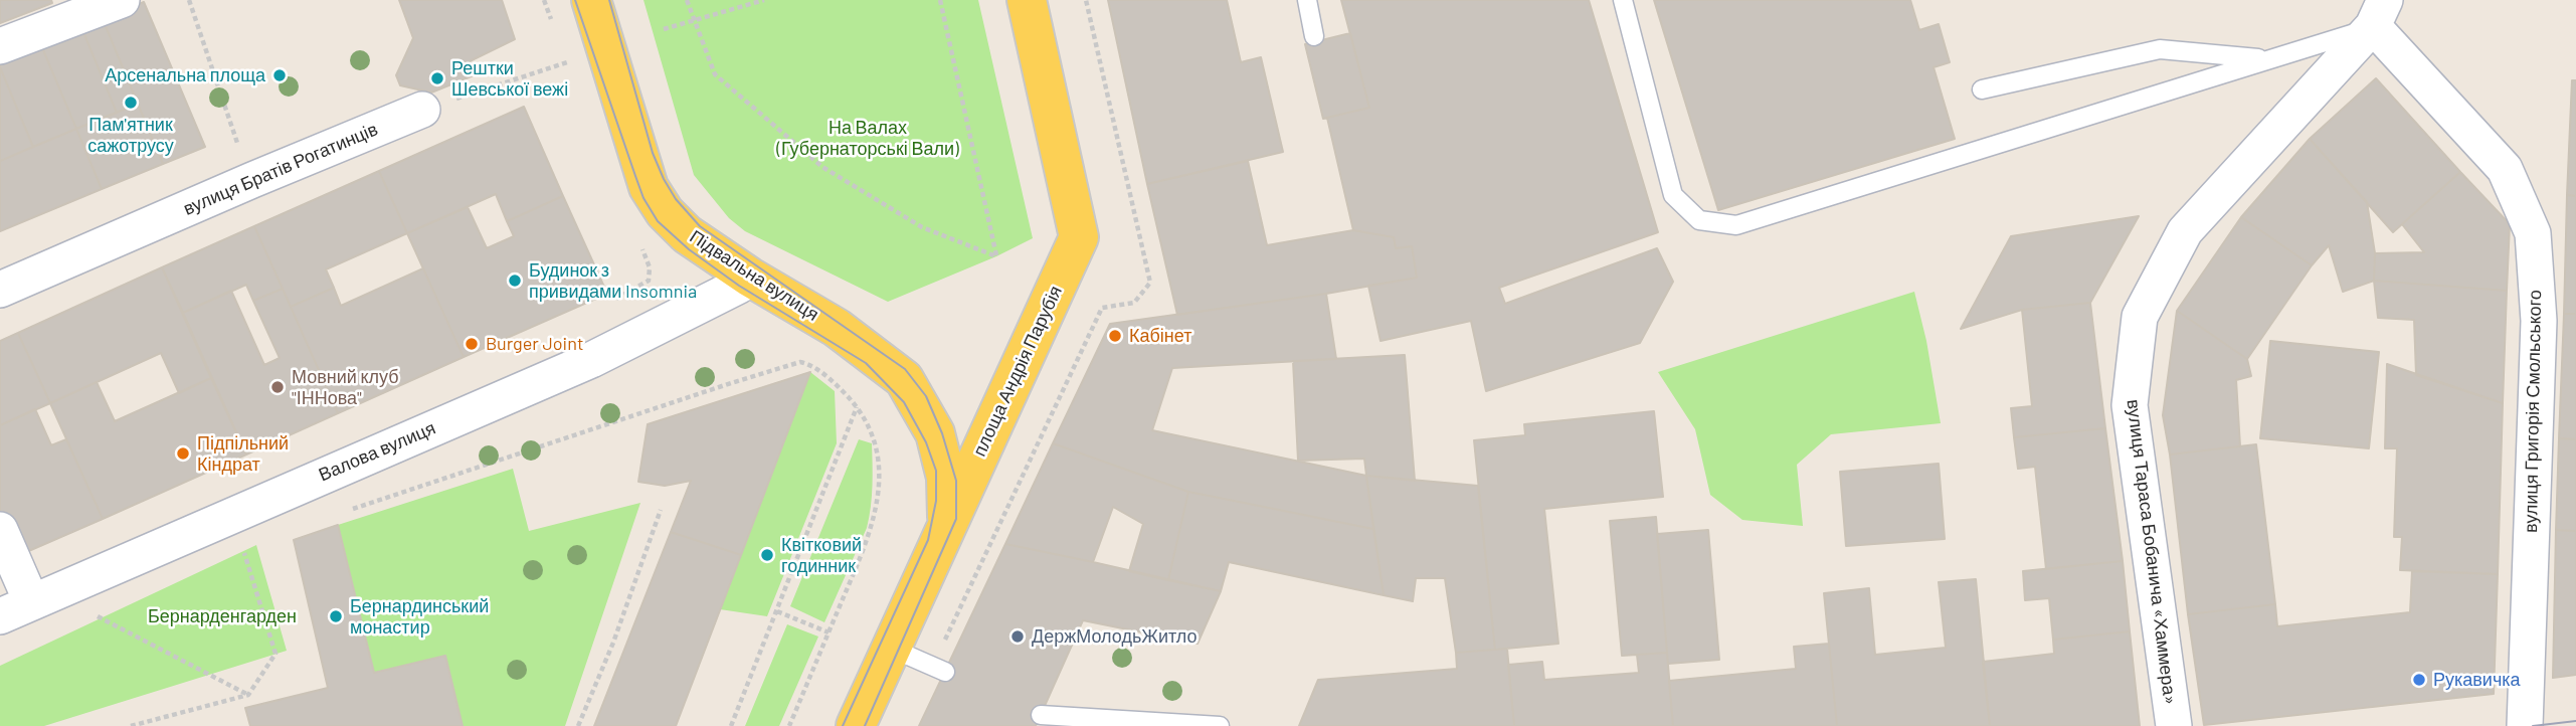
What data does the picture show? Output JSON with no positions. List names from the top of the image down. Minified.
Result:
{"streets":{"main road":["Підвальна вулиця","площа Андрія Парубія"],"street":["вулиця Братів Рогатинців","вулиця Григорія Смольського","Валова вулиця","вулиця Тараса Бобанича «Хаммера»"]},"crossings":[["Підвальна вулиця","площа Андрія Парубія"],["Підвальна вулиця","Валова вулиця"],["вулиця Григорія Смольського","вулиця Тараса Бобанича «Хаммера»"]],"parks":["На Валах (Губернаторські Вали)","Бернарденгарден"],"places":["Арсенальна площа","Рештки Шевської вежі","Пам'ятник сажотрусу","Будинок з привидами Insomnia","Кабінет","Burger Joint","Мовний клуб \"ІННова\"","Підпільний Кіндрат","Квітковий годинник","Бернардинський монастир","ДержМолодьЖитло","Рукавичка"]}
